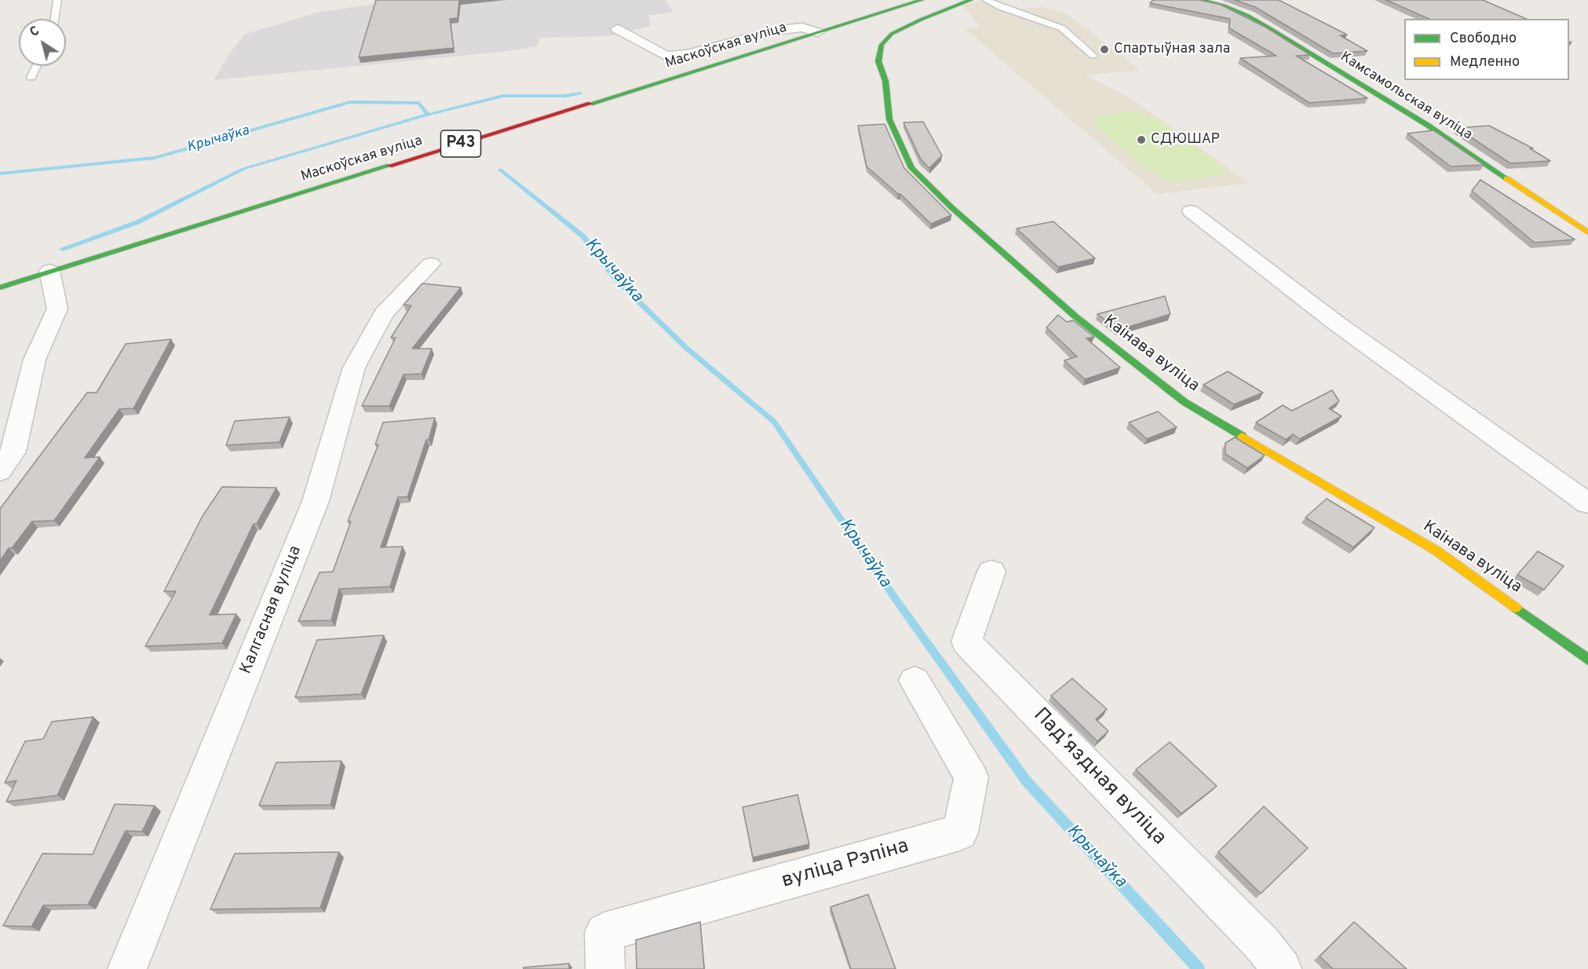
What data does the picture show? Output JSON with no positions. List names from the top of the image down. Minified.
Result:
{"streets":{"main road":["Маскоўская вуліца","Камсамольская вуліца","Р43","Каінава вуліца"],"street":["Калгасная вуліца","Падʼяздная вуліца","вуліца Рэпіна"]},"water":["Крычаўка"],"places":["Спартыўная зала","СДЮШАР"],"legend":["Свободно","Медленно"],"north":"top left"}
